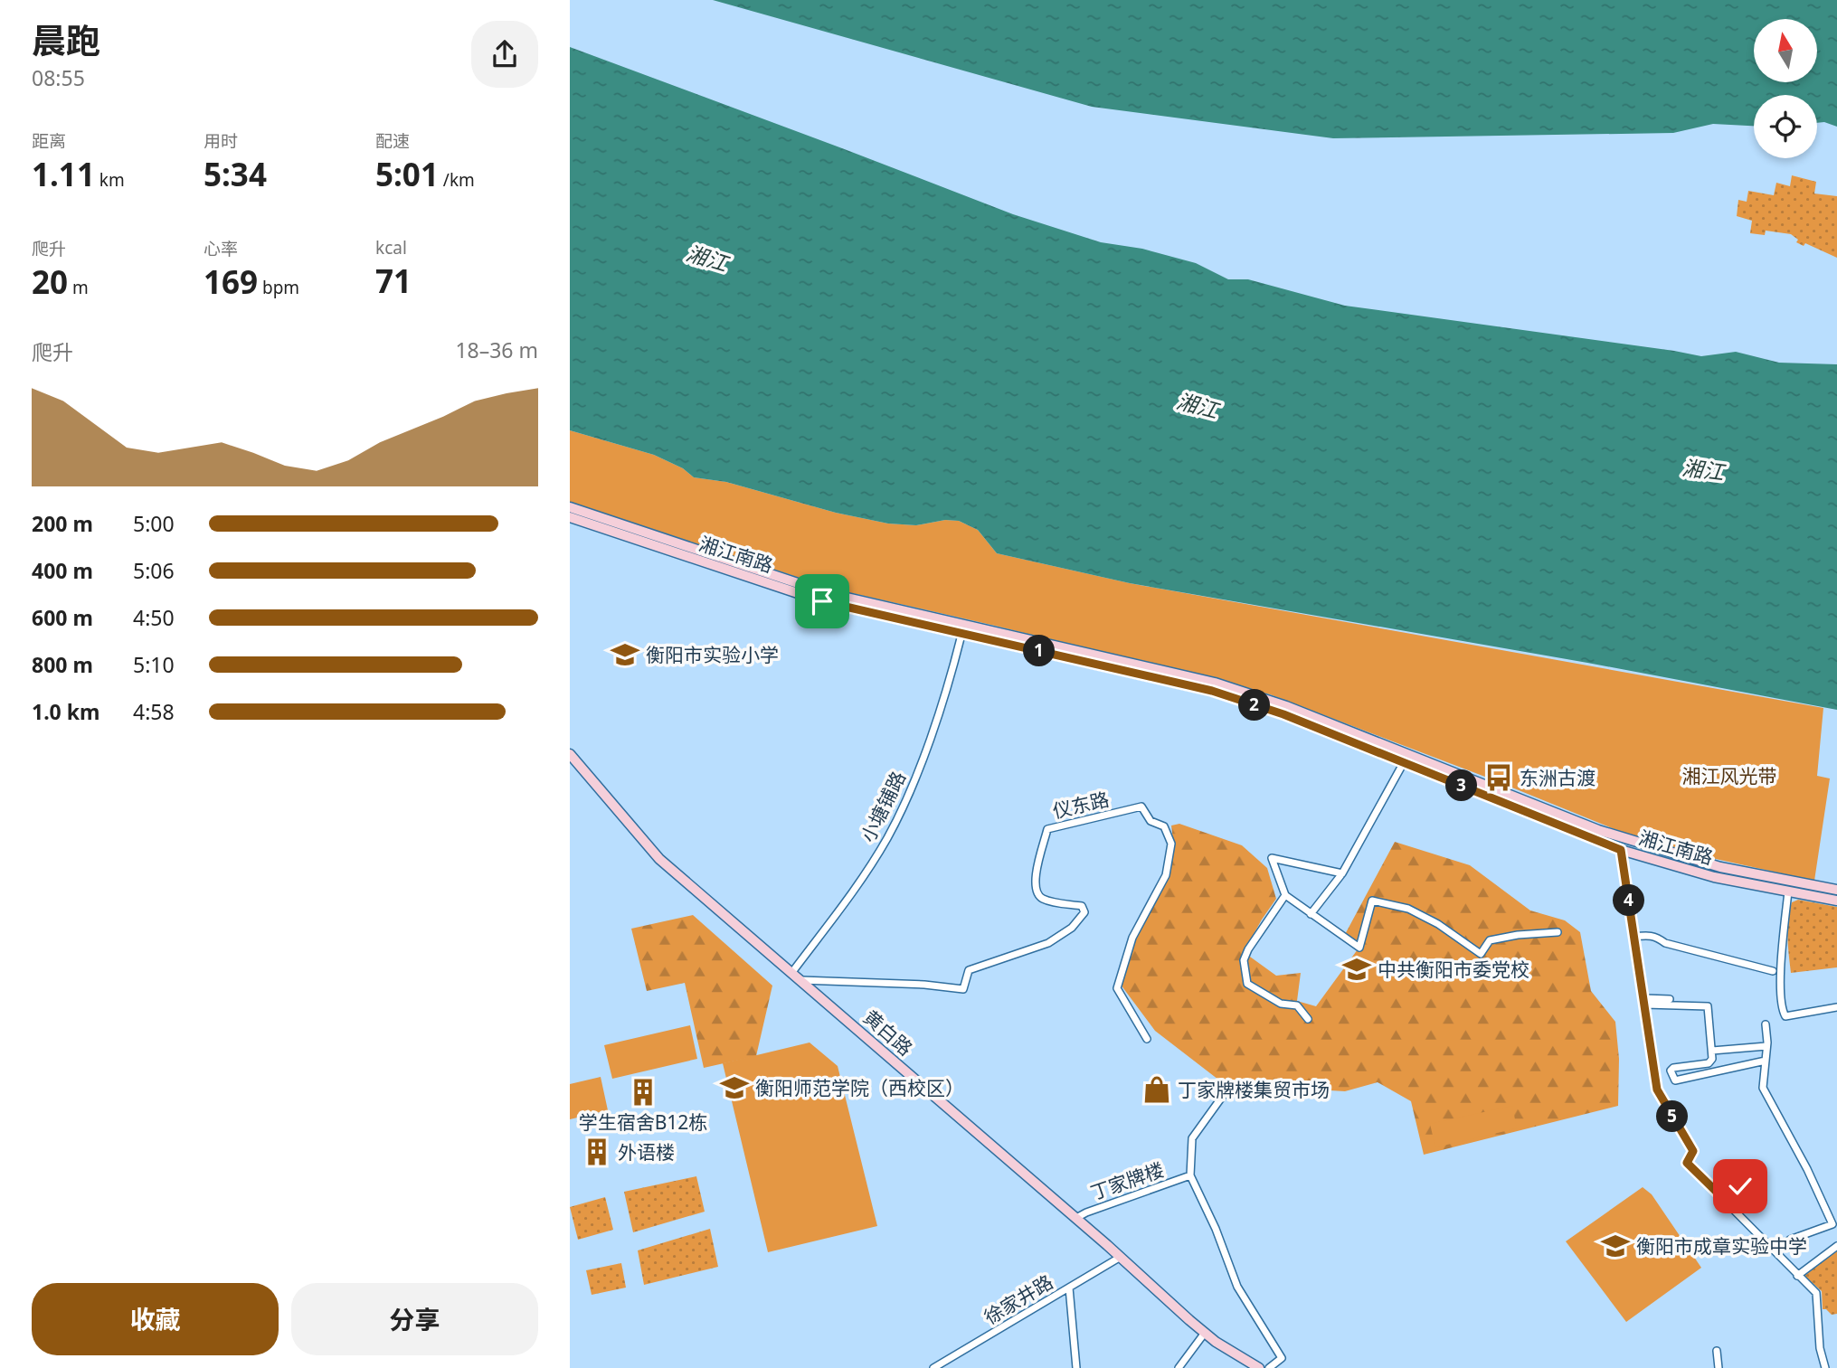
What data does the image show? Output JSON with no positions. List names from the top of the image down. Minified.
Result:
{"streets":{"main road":["湘江南路","黄白路"],"street":["仪东路","小塘铺路","丁家牌楼","徐家井路"]},"crossings":[["湘江南路","小塘铺路"],["仪东路","黄白路"],["小塘铺路","黄白路"],["黄白路","丁家牌楼"],["黄白路","徐家井路"]],"water":["湘江"],"parks":["湘江风光带"],"places":{"school or university":["衡阳市实验小学","中共衡阳市委党校","衡阳师范学院（西校区）","衡阳市成章实验中学"],"bus stop":["东洲古渡"],"shop":["丁家牌楼集贸市场"],"building":["学生宿舍B12栋","外语楼"]},"north":"top","page":{"heading":["晨跑","08:55"],"stats":[["距离","1.11 km"],["用时","5:34"],["配速","5:01 /km"],["爬升","20 m"],["心率","169 bpm"],["kcal","71"]],"chart":["爬升","18–36 m"],"list":[{"name":"200 m","note":"5:00"},{"name":"400 m","note":"5:06"},{"name":"600 m","note":"4:50"},{"name":"800 m","note":"5:10"},{"name":"1.0 km","note":"4:58"}],"pins":["1","2","3","4","5"],"buttons":["收藏","分享"]}}
